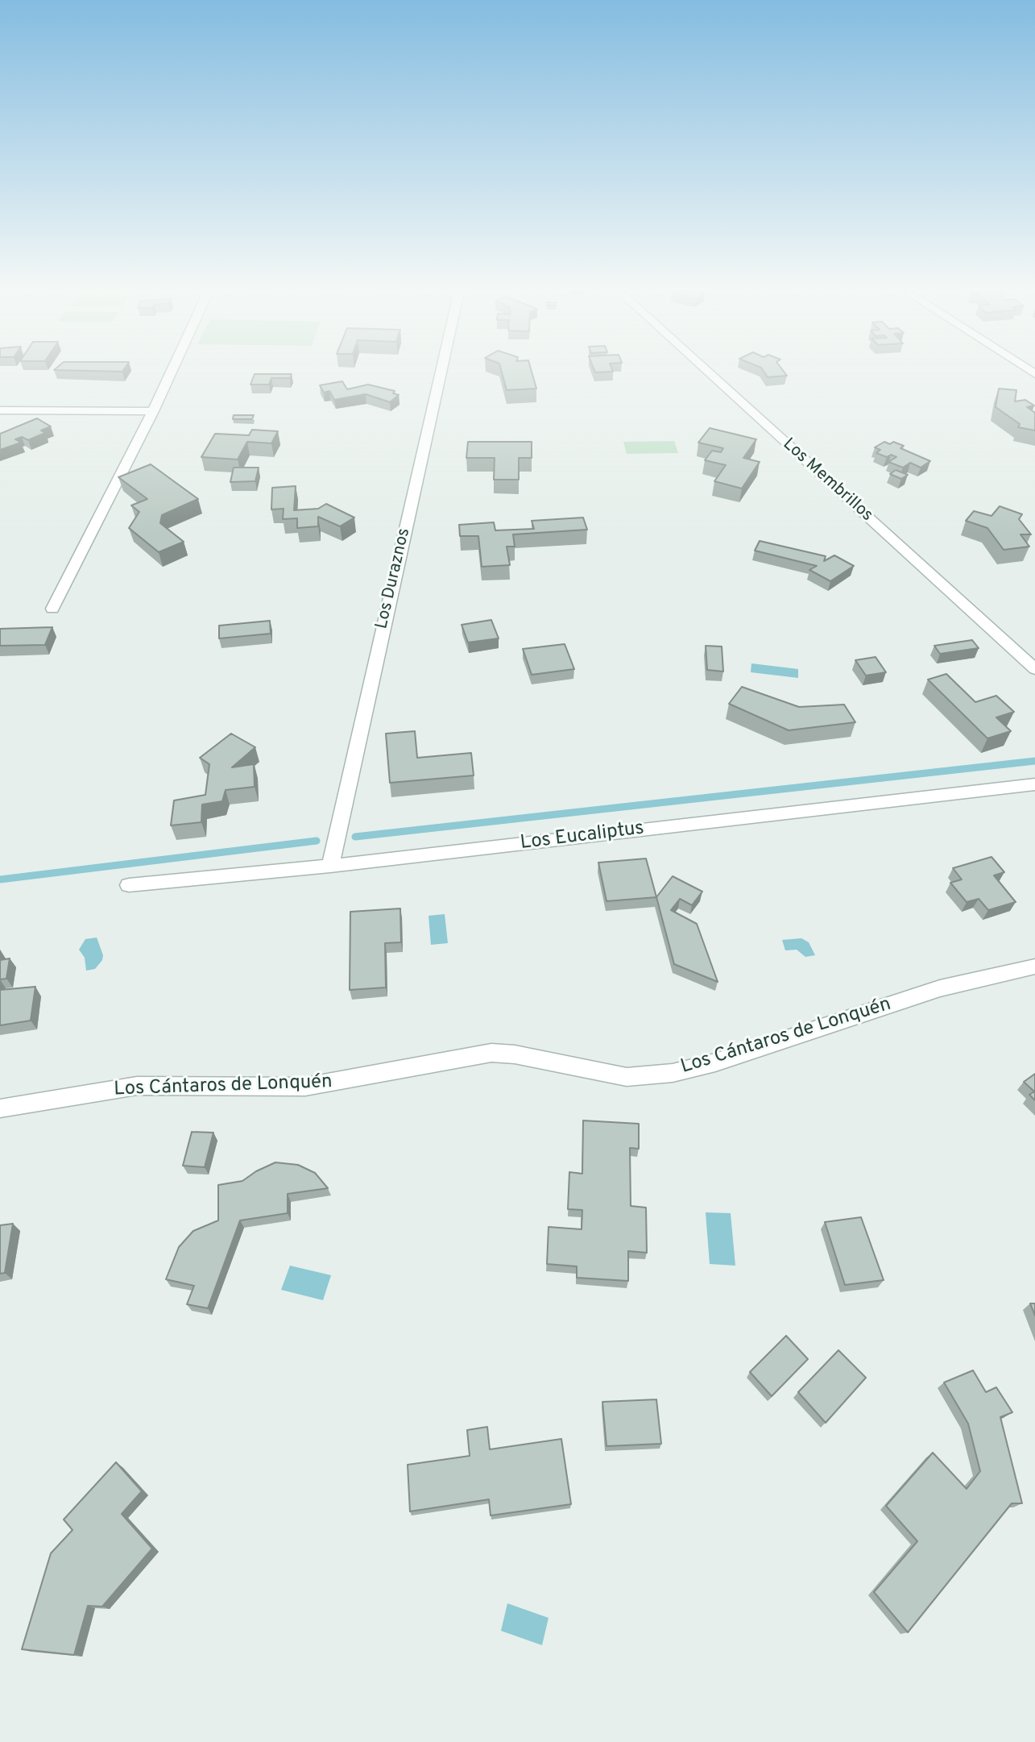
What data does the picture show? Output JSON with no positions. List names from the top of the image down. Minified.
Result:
{"streets":{"street":["Los Membrillos","Los Duraznos","Los Eucaliptus","Los Cántaros de Lonquén"]},"crossings":[["Los Duraznos","Los Eucaliptus"]]}
